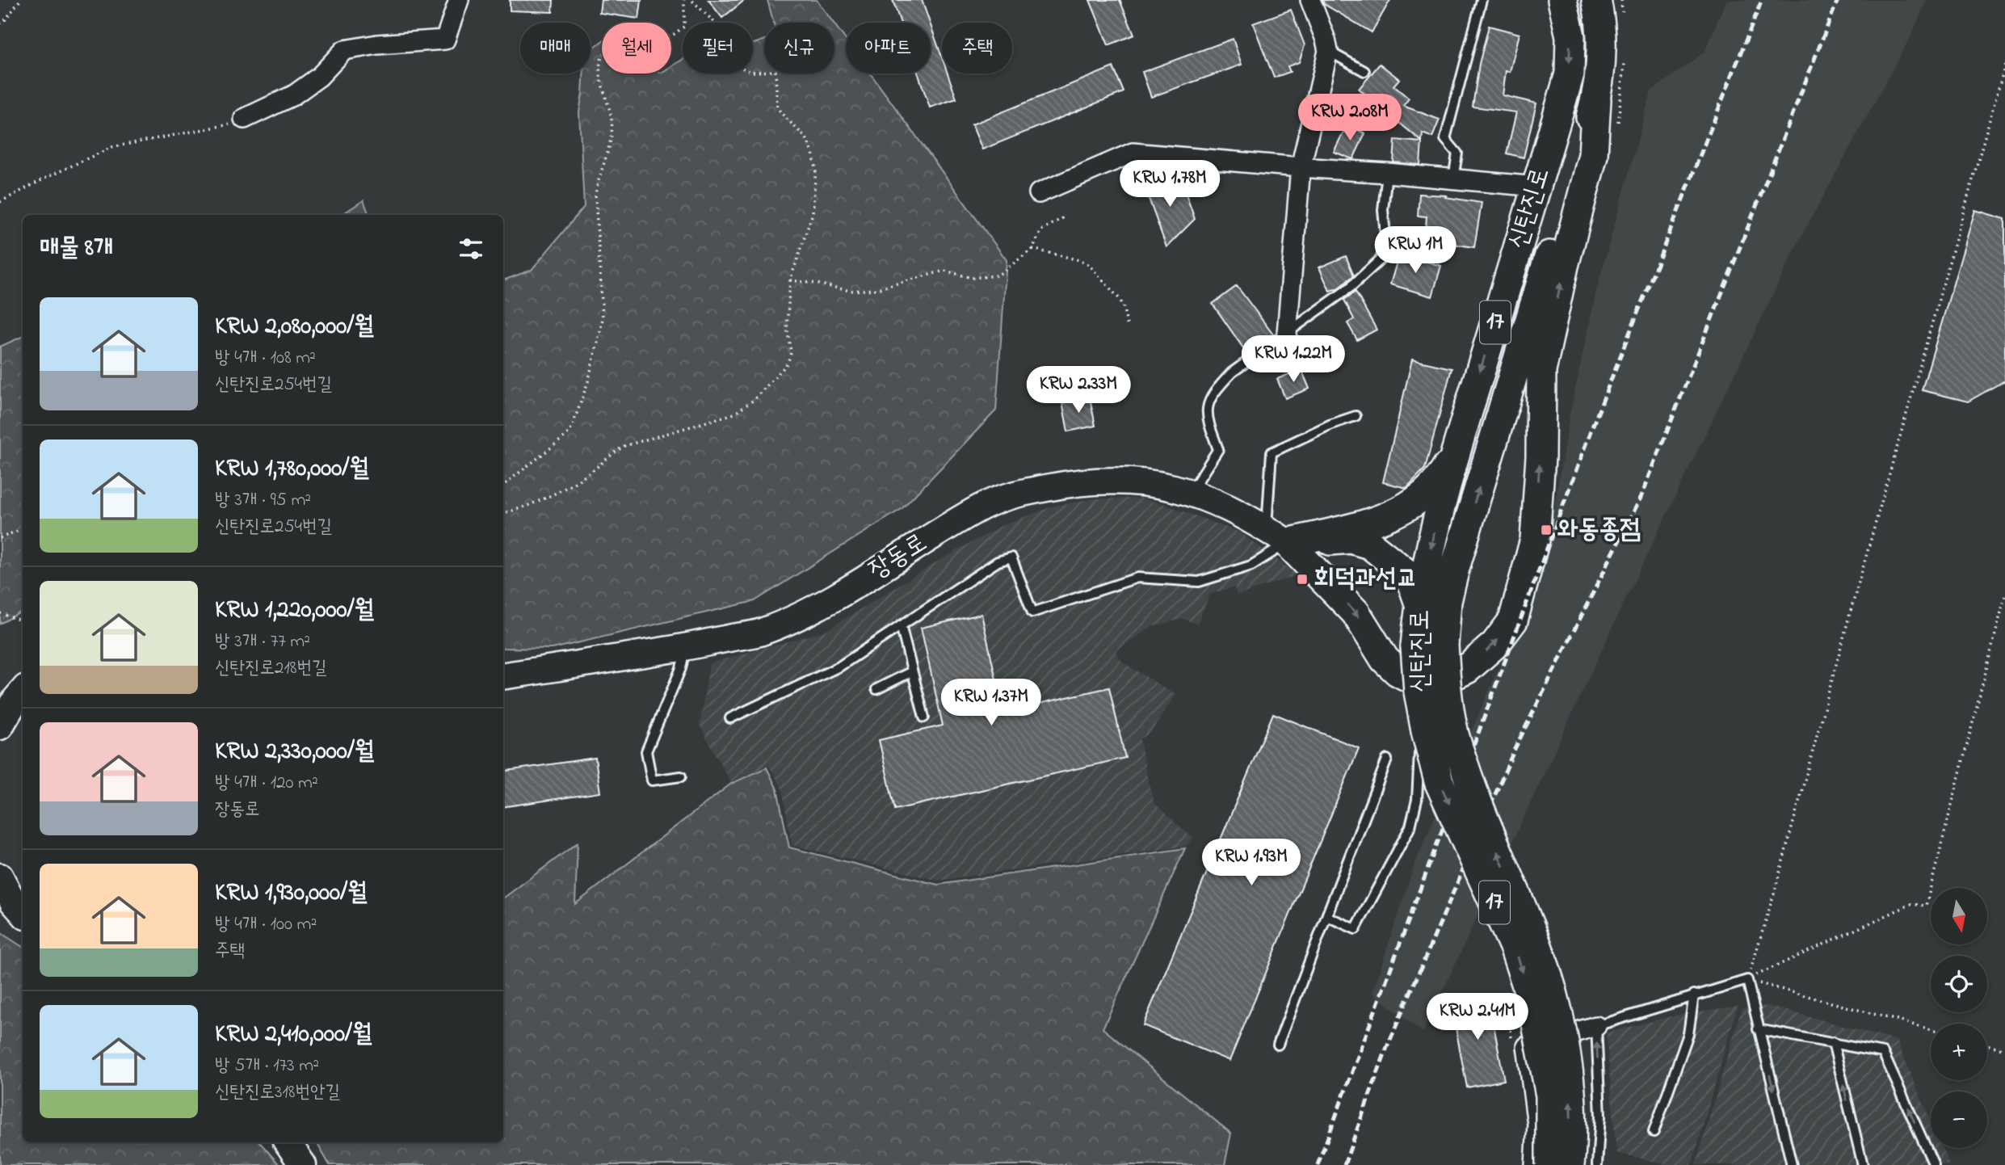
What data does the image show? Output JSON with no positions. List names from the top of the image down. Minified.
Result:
{"streets":{"main road":["신탄진로","17"],"street":["장동로"]},"places":{"transit":["와동종점","회덕과선교"]},"north":"bottom","page":{"chip":["매매","월세","필터","신규","아파트","주택"],"price":["KRW 2.08M","KRW 1.78M","KRW 1M","KRW 1.22M","KRW 2.33M","KRW 1.37M","KRW 1.93M","KRW 2.41M"],"heading":"매물 8개","list":[{"name":"KRW 2,080,000/월","note":"방 4개 · 108 m² · 신탄진로254번길"},{"name":"KRW 1,780,000/월","note":"방 3개 · 95 m² · 신탄진로254번길"},{"name":"KRW 1,220,000/월","note":"방 3개 · 77 m² · 신탄진로218번길"},{"name":"KRW 2,330,000/월","note":"방 4개 · 120 m² · 장동로"},{"name":"KRW 1,930,000/월","note":"방 4개 · 100 m² · 주택"},{"name":"KRW 2,410,000/월","note":"방 5개 · 173 m² · 신탄진로318번안길"}],"map_buttons":["+","−"]}}
